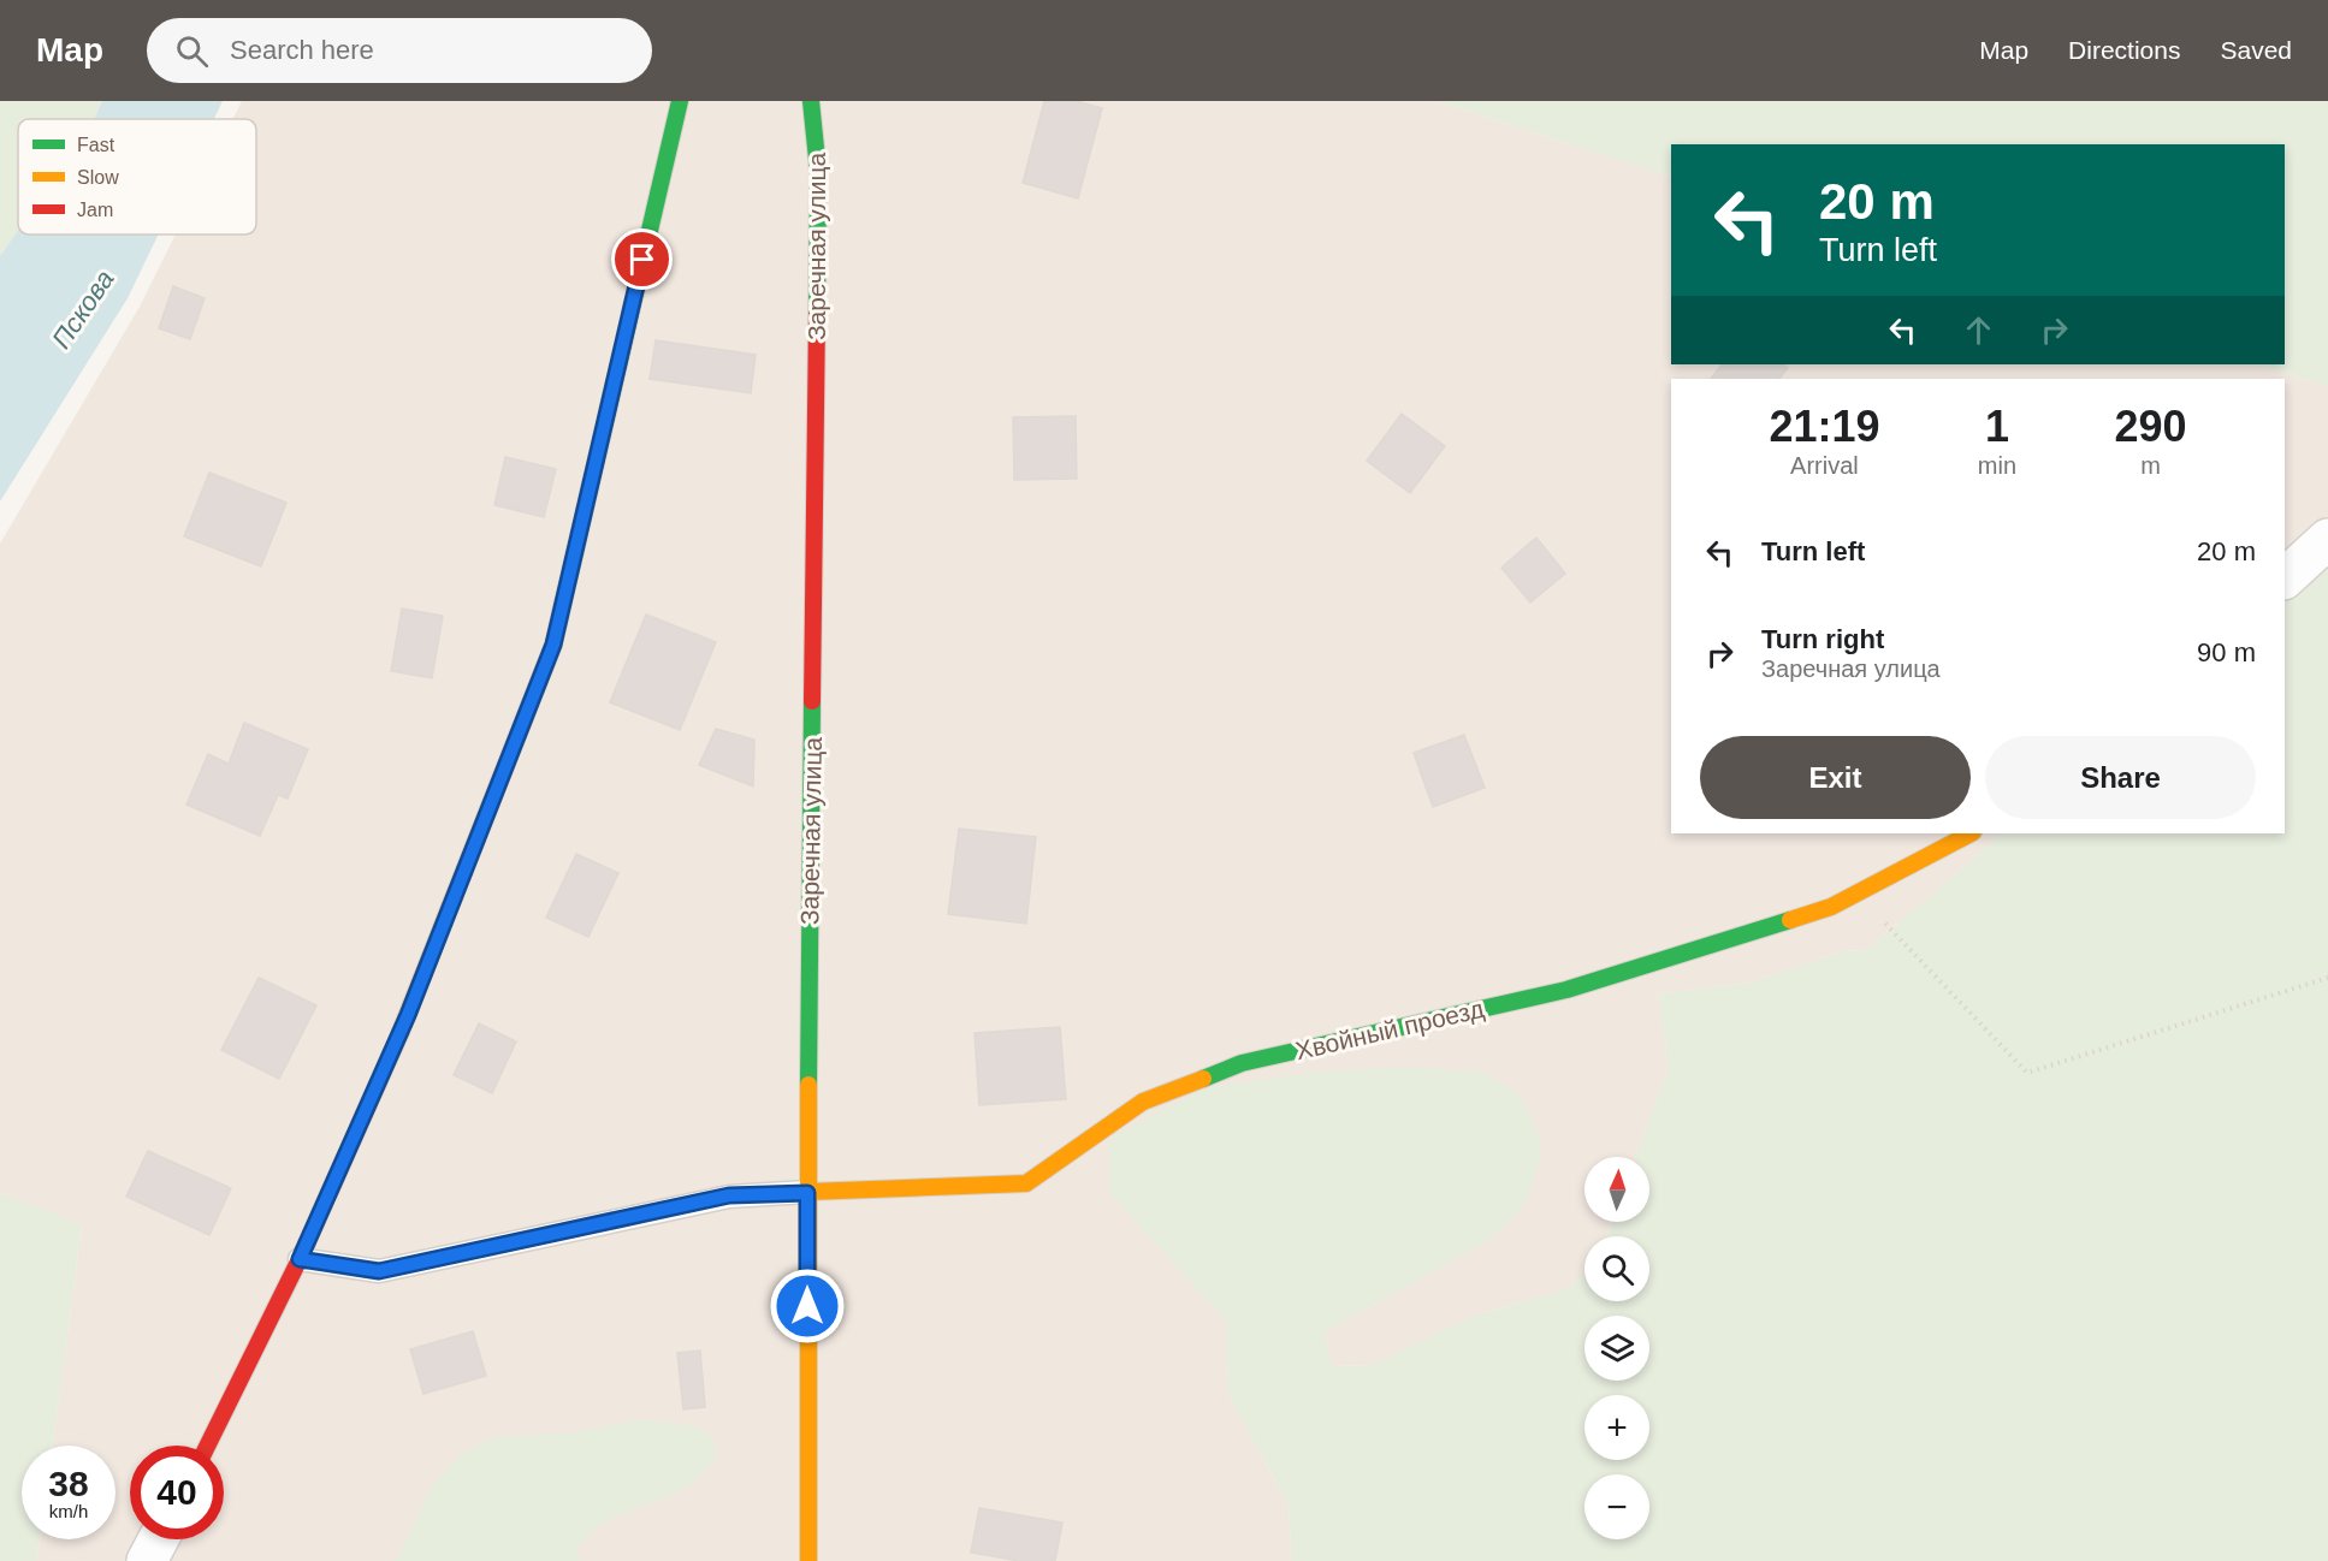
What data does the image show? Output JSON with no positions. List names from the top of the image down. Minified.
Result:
{"streets":{"street":["Заречная улица","Хвойный проезд"]},"crossings":[["Заречная улица","Хвойный проезд"]],"water":["Пскова"],"legend":["Fast","Slow","Jam"],"north":"top","page":{"header":"Map","search":"Search here","nav":["Map","Directions","Saved"],"turn":["20 m","Turn left"],"eta":["21:19","Arrival","1","min","290","m"],"list":[{"name":"Turn left","value":"20 m"},{"name":"Turn right","note":"Заречная улица","value":"90 m"}],"buttons":["Exit","Share"],"map_buttons":["+","−"],"speed":"38 km/h","limit":"40"}}
